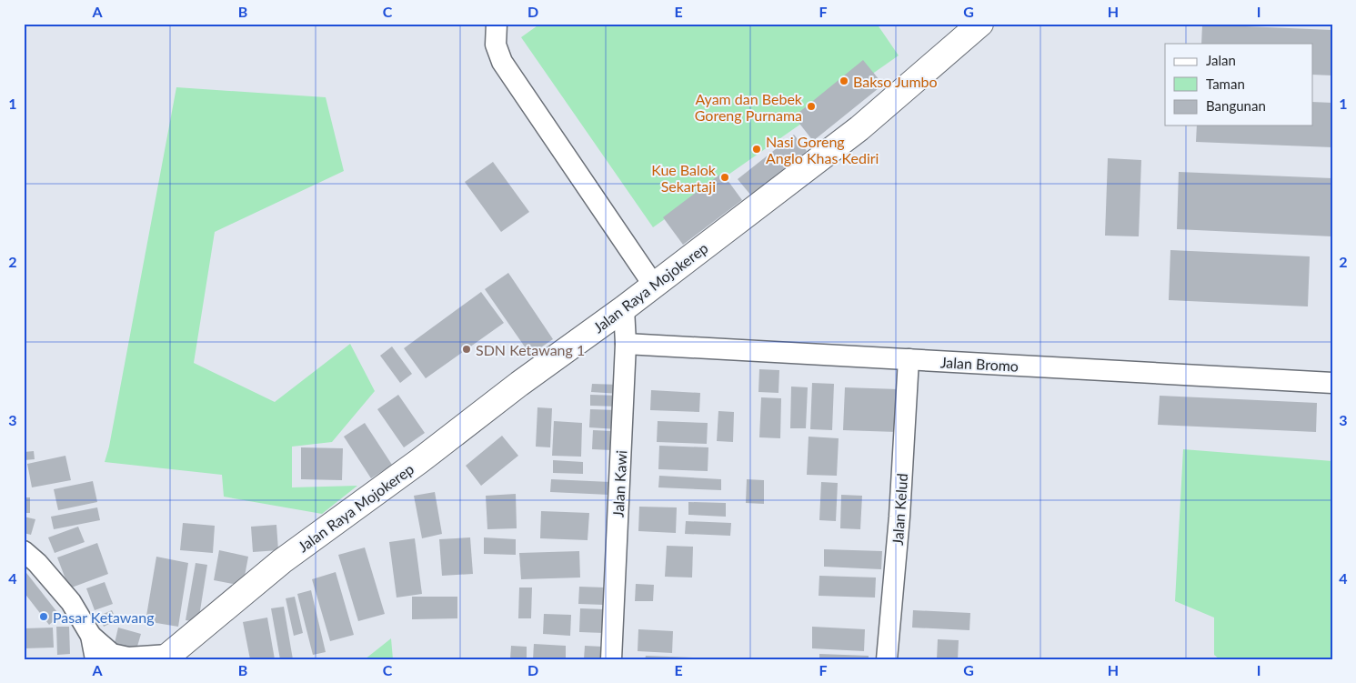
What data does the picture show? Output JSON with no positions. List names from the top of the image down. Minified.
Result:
{"streets":{"main road":["Jalan Raya Mojokerep"],"street":["Jalan Bromo","Jalan Kawi","Jalan Kelud"]},"crossings":[["Jalan Raya Mojokerep","Jalan Kawi"],["Jalan Bromo","Jalan Kawi"],["Jalan Bromo","Jalan Kelud"]],"places":["Bakso Jumbo","Ayam dan Bebek Goreng Purnama","Nasi Goreng Anglo Khas Kediri","Kue Balok Sekartaji","SDN Ketawang 1","Pasar Ketawang"],"legend":["Jalan","Taman","Bangunan"],"grid":{"columns":["A","B","C","D","E","F","G","H","I"],"rows":["1","2","3","4"]}}
